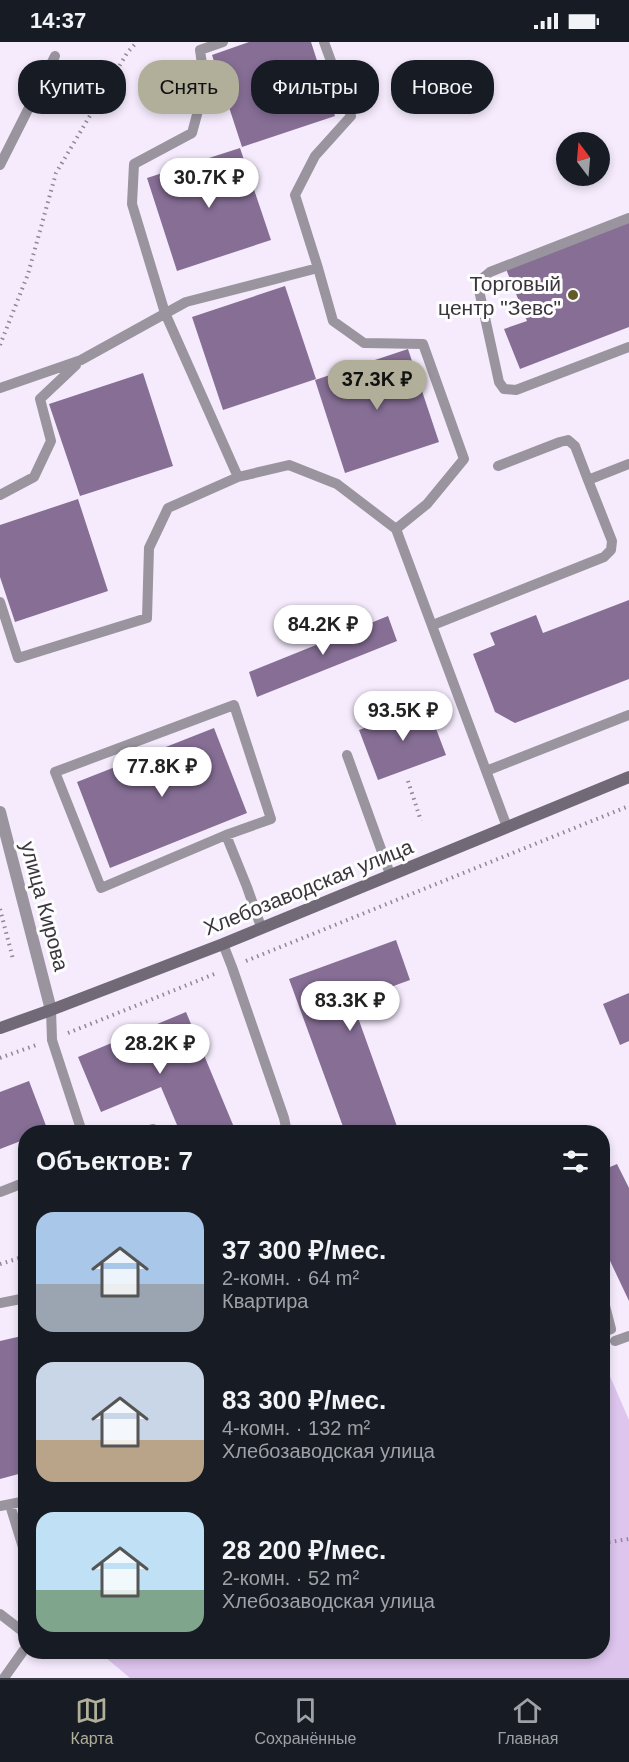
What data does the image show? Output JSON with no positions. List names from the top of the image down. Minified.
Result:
{"streets":{"main road":["Хлебозаводская улица"],"street":["улица Кирова"]},"crossings":[["Хлебозаводская улица","улица Кирова"]],"places":["Торговый центр \"Зевс\""],"north":"top","page":{"status":"14:37","chip":["Купить","Снять","Фильтры","Новое"],"price":["30.7K ₽","37.3K ₽","84.2K ₽","93.5K ₽","77.8K ₽","83.3K ₽","28.2K ₽"],"heading":"Объектов: 7","list":[{"name":"37 300 ₽/мес.","note":"2-комн. · 64 m² · Квартира"},{"name":"83 300 ₽/мес.","note":"4-комн. · 132 m² · Хлебозаводская улица"},{"name":"28 200 ₽/мес.","note":"2-комн. · 52 m² · Хлебозаводская улица"}],"tabs":["Карта","Сохранённые","Главная"]}}
